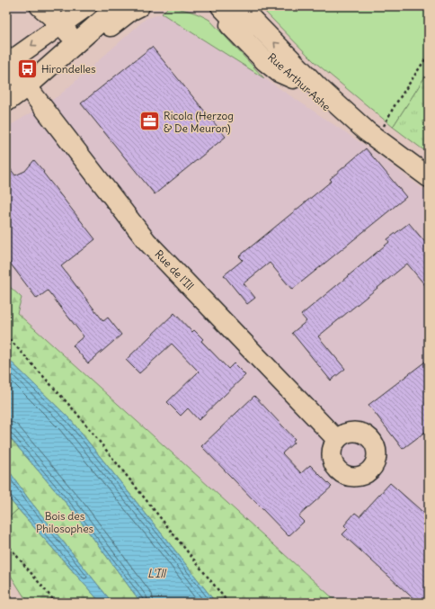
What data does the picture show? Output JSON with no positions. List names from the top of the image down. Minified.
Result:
{"streets":{"main road":["Rue Arthur Ashe"],"street":["Rue de l'Ill"]},"water":["L'Ill"],"parks":["Bois des Philosophes"],"places":{"bus stop":["Hirondelles"],"office":["Ricola (Herzog & De Meuron)"]}}
